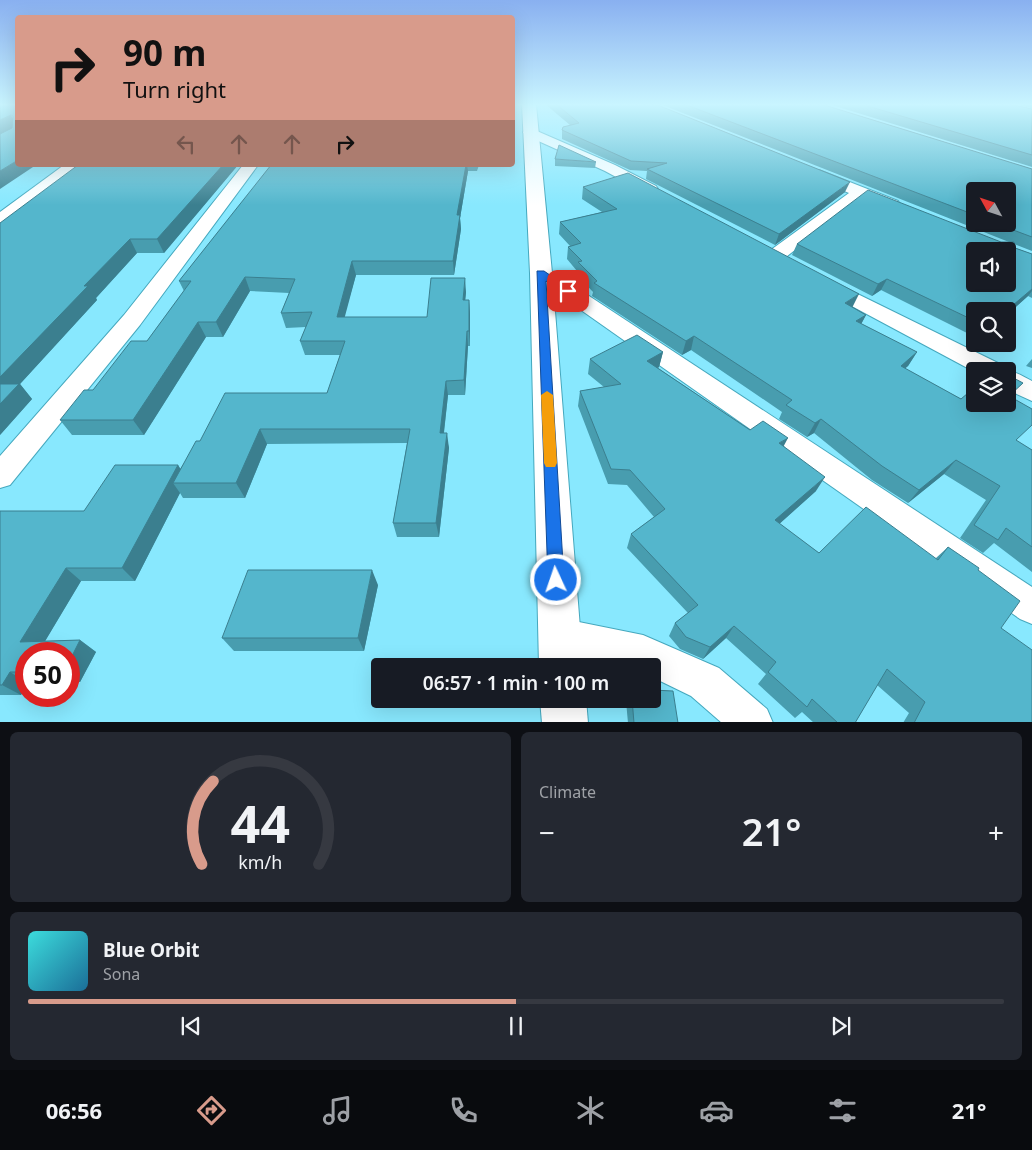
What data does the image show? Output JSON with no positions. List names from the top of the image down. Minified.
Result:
{"north":"top left","page":{"turn":["90 m","Turn right"],"limit":"50","trip":"06:57 · 1 min · 100 m","tile":"Climate","heat":["−","21°","+"],"song":["Blue Orbit","Sona"],"tabs":["06:56","21°"],"gauge":["44","km/h"]}}
